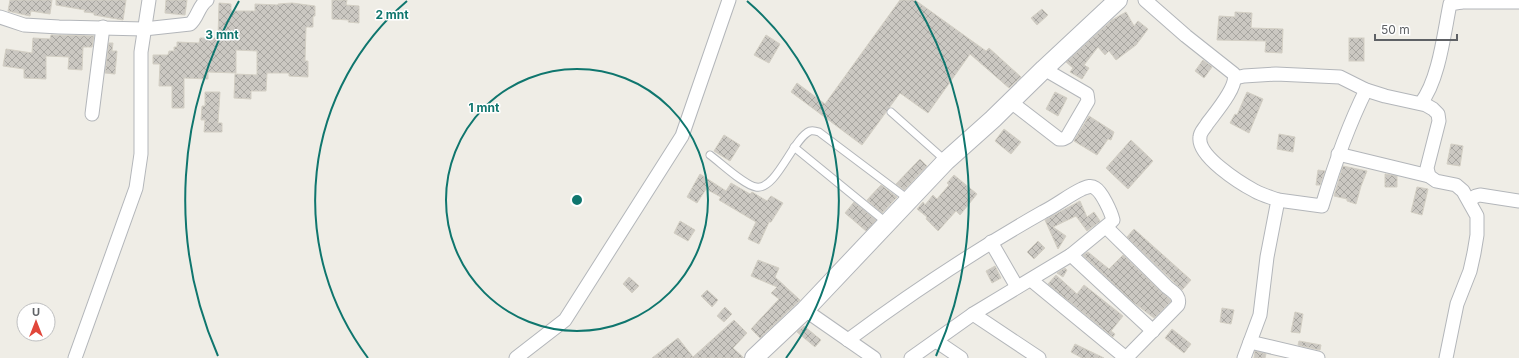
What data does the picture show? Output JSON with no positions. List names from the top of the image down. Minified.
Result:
{"scale_bar":"50 m","north":"top","rings":["2 mnt","3 mnt","1 mnt"]}
